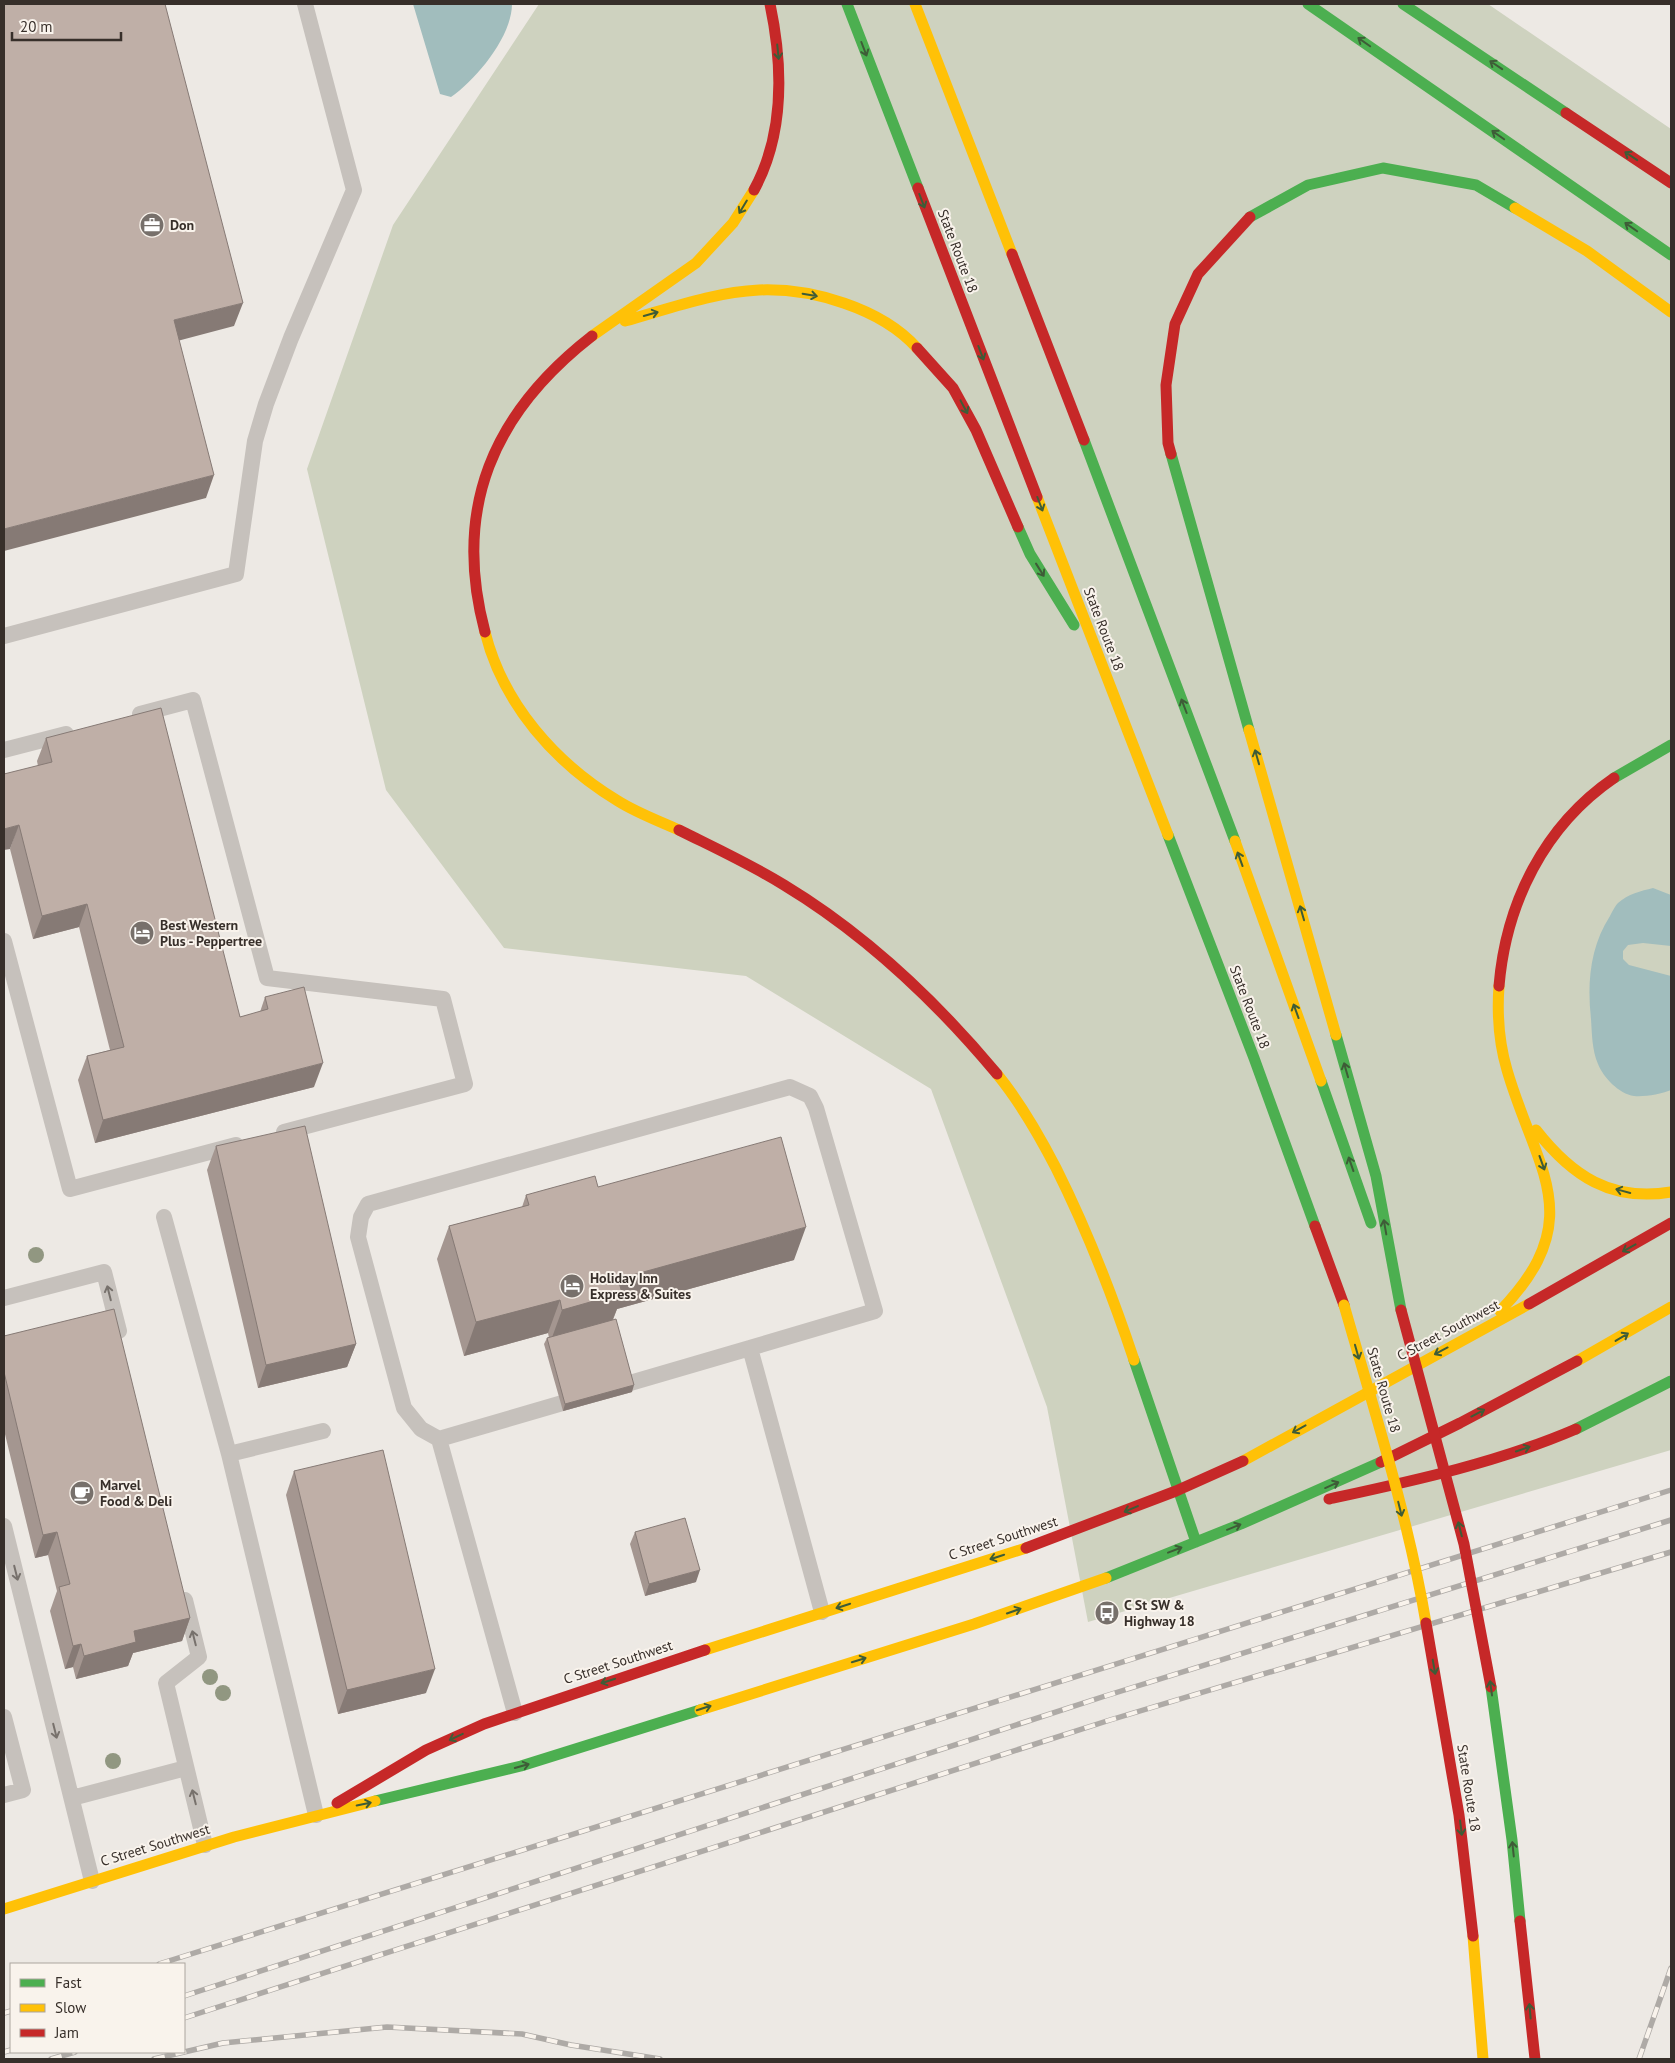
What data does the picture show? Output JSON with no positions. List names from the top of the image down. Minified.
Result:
{"streets":{"main road":["State Route 18","C Street Southwest"]},"places":{"office":["Don"],"hotel":["Best Western Plus - Peppertree","Holiday Inn Express & Suites"],"cafe":["Marvel Food & Deli"],"bus stop":["C St SW & Highway 18"]},"legend":["Fast","Slow","Jam"],"scale_bar":"20 m"}
